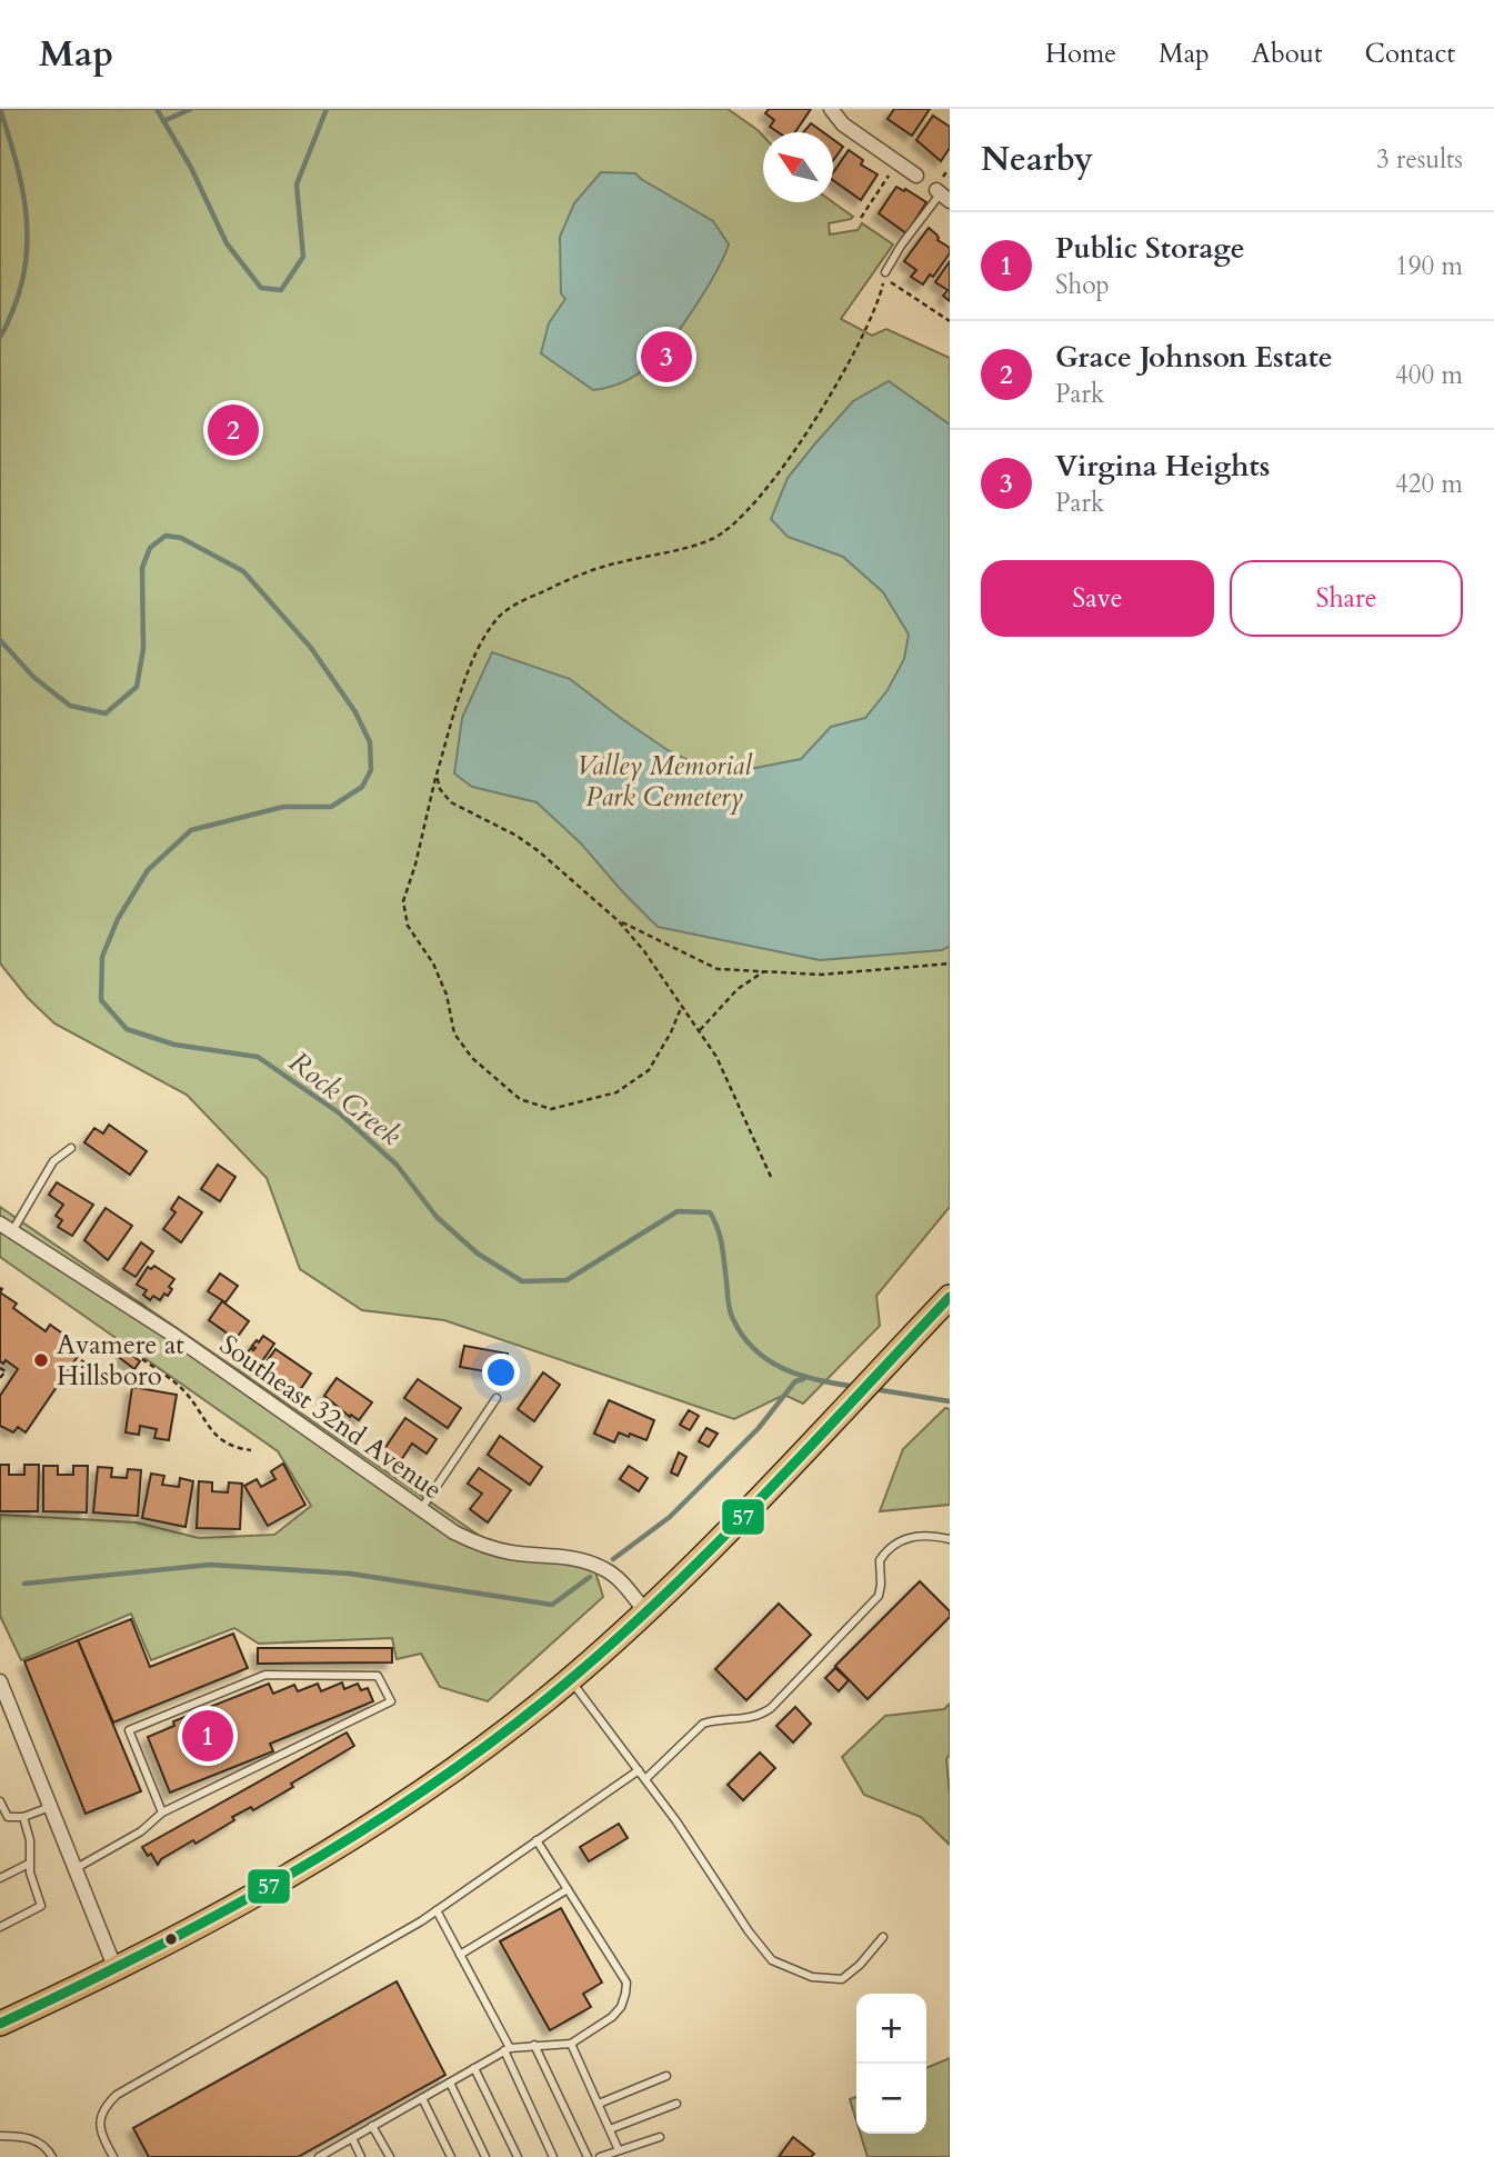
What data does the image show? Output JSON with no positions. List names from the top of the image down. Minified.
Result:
{"streets":{"street":["Southeast 32nd Avenue"]},"water":["Rock Creek"],"parks":["Valley Memorial Park Cemetery"],"places":["Avamere at Hillsboro"],"lines":["transit line 57"],"north":"top left","page":{"header":"Map","nav":["Home","Map","About","Contact"],"heading":["Nearby","3 results"],"list":[{"mark":"1","name":"Public Storage","note":"Shop","value":"190 m"},{"mark":"2","name":"Grace Johnson Estate","note":"Park","value":"400 m"},{"mark":"3","name":"Virgina Heights","note":"Park","value":"420 m"}],"pins":["3","2","1"],"buttons":["Save","Share"],"map_buttons":["+","−"]}}
